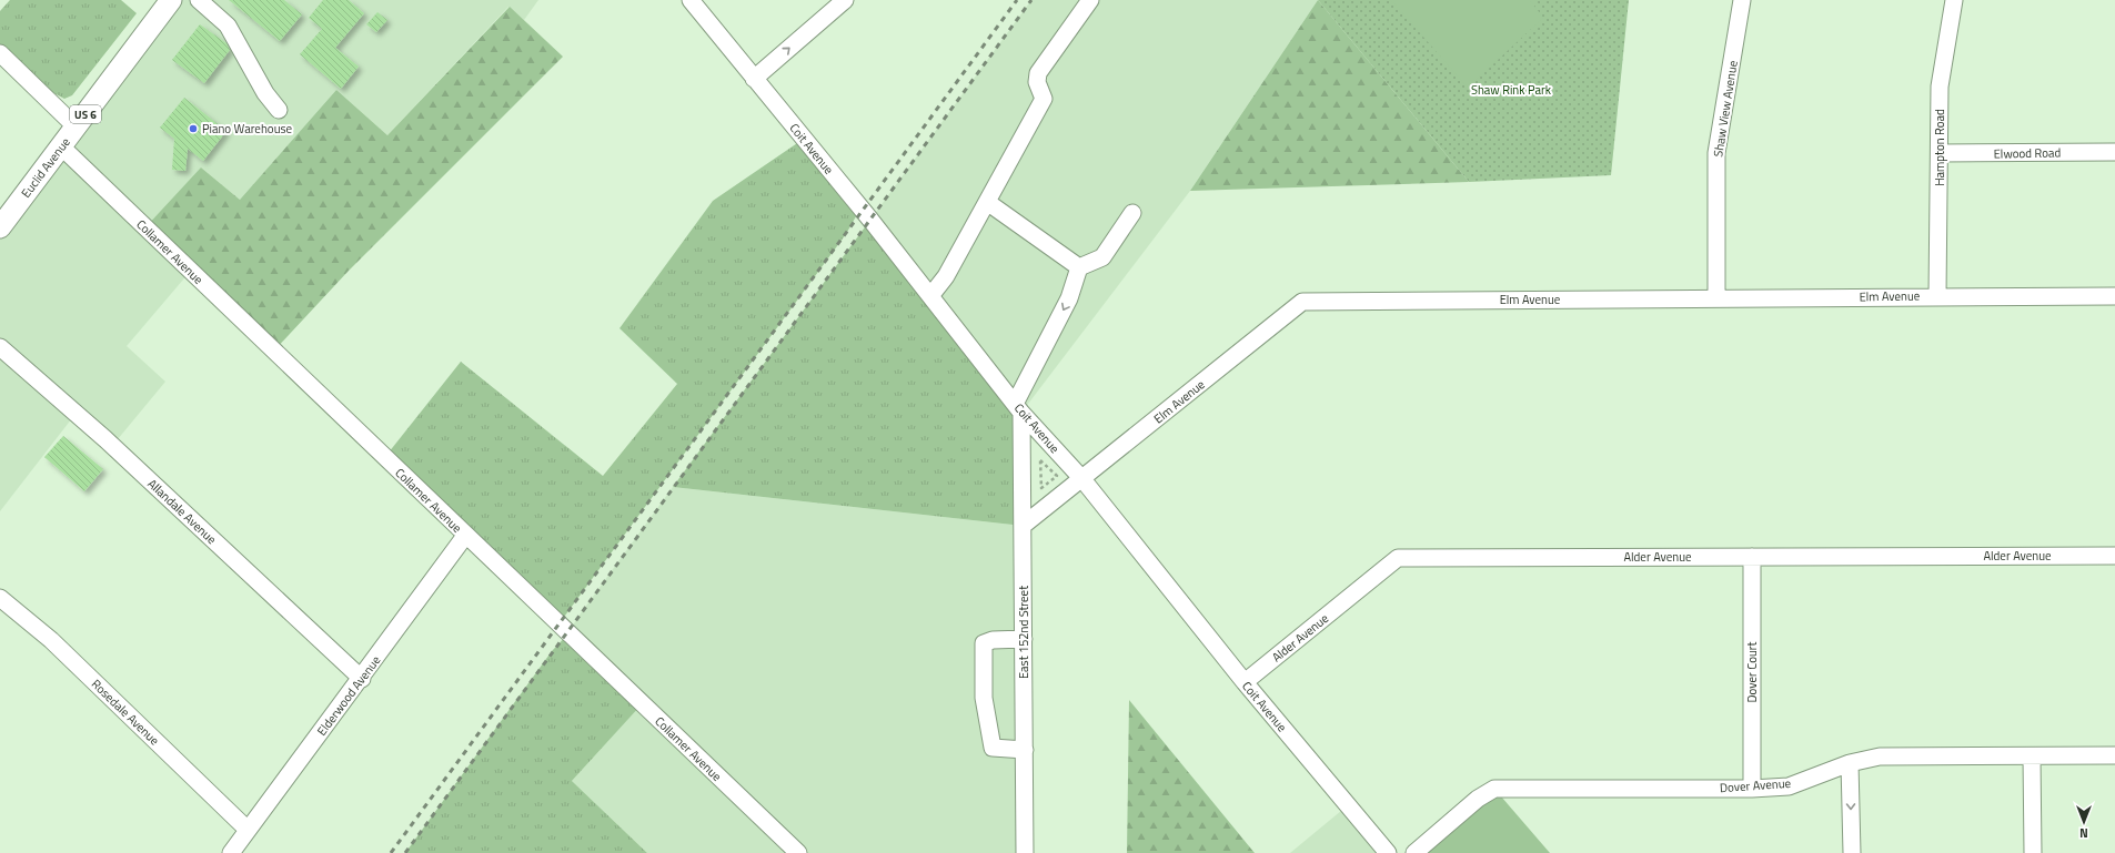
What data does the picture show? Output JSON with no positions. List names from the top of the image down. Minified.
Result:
{"streets":{"main road":["US 6","Euclid Avenue"],"street":["Shaw View Avenue","Hampton Road","Coit Avenue","Elwood Road","Collamer Avenue","Elm Avenue","Allandale Avenue","Alder Avenue","East 152nd Street","Dover Court","Elderwood Avenue","Rosedale Avenue","Dover Avenue"]},"crossings":[["Shaw View Avenue","Elm Avenue"],["Hampton Road","Elwood Road"],["Hampton Road","Elm Avenue"],["Coit Avenue","Elm Avenue"],["Coit Avenue","Alder Avenue"],["Coit Avenue","East 152nd Street"],["Euclid Avenue","Collamer Avenue"],["Collamer Avenue","Elderwood Avenue"],["Elm Avenue","East 152nd Street"],["Allandale Avenue","Elderwood Avenue"],["Alder Avenue","Dover Court"],["Dover Court","Dover Avenue"],["Elderwood Avenue","Rosedale Avenue"]],"parks":["Shaw Rink Park"],"places":["Piano Warehouse"],"north":"bottom"}
